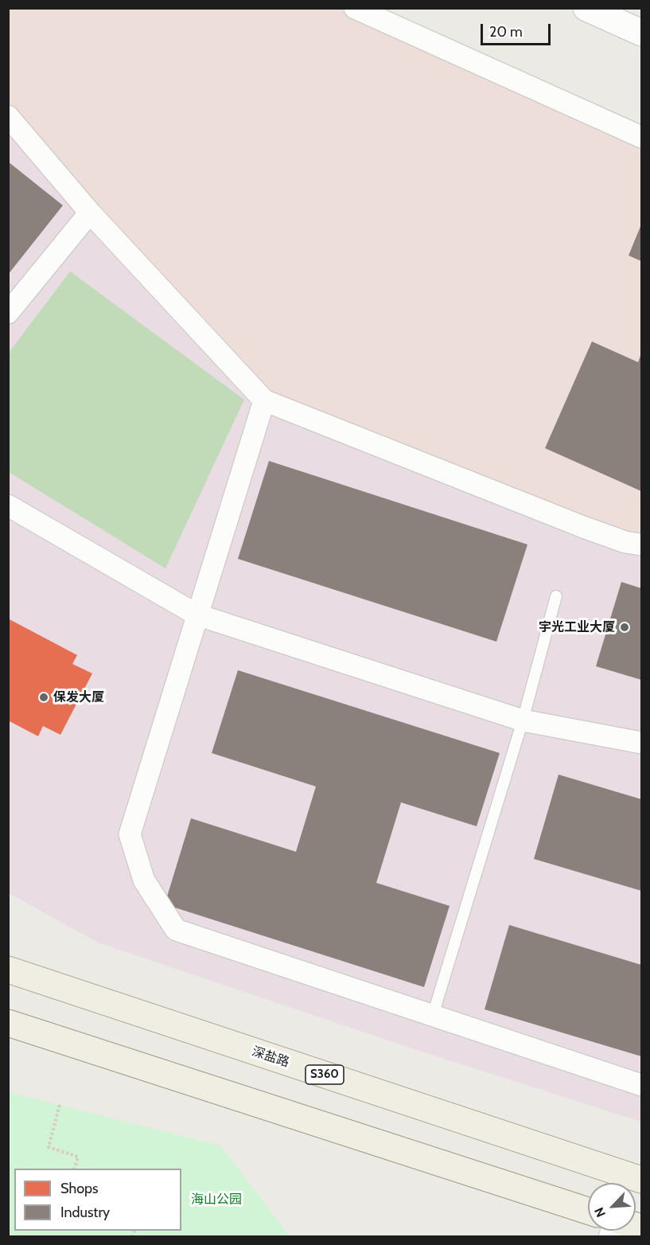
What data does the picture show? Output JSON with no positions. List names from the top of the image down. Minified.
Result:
{"streets":{"main road":["深盐路","S360"]},"parks":["海山公园"],"places":["宇光工业大厦","保发大厦"],"legend":["Shops","Industry"],"scale_bar":"20 m","north":"bottom left"}
